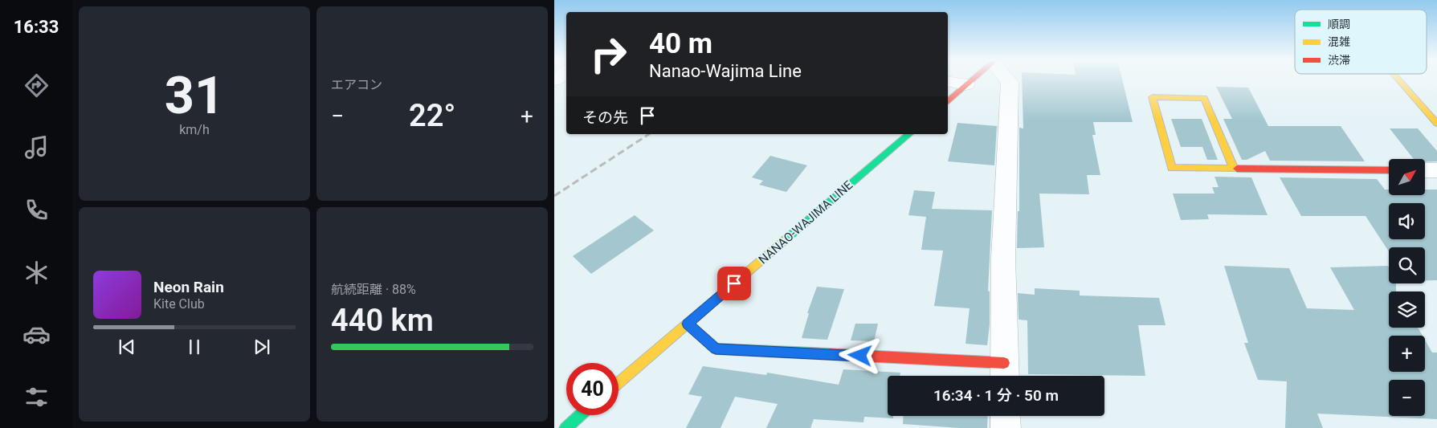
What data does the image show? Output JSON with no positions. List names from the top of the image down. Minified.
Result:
{"streets":{"street":["NANAO-WAJIMA LINE"]},"legend":["順調","混雑","渋滞"],"north":"top right","page":{"tabs":"16:33","tile":[["31","km/h"],"エアコン",["航続距離 · 88%","440 km"]],"turn":["40 m","Nanao-Wajima Line"],"then":"その先","heat":["−","22°","+"],"map_buttons":["+","−"],"song":["Neon Rain","Kite Club"],"limit":"40","trip":"16:34 · 1 分 · 50 m"}}
